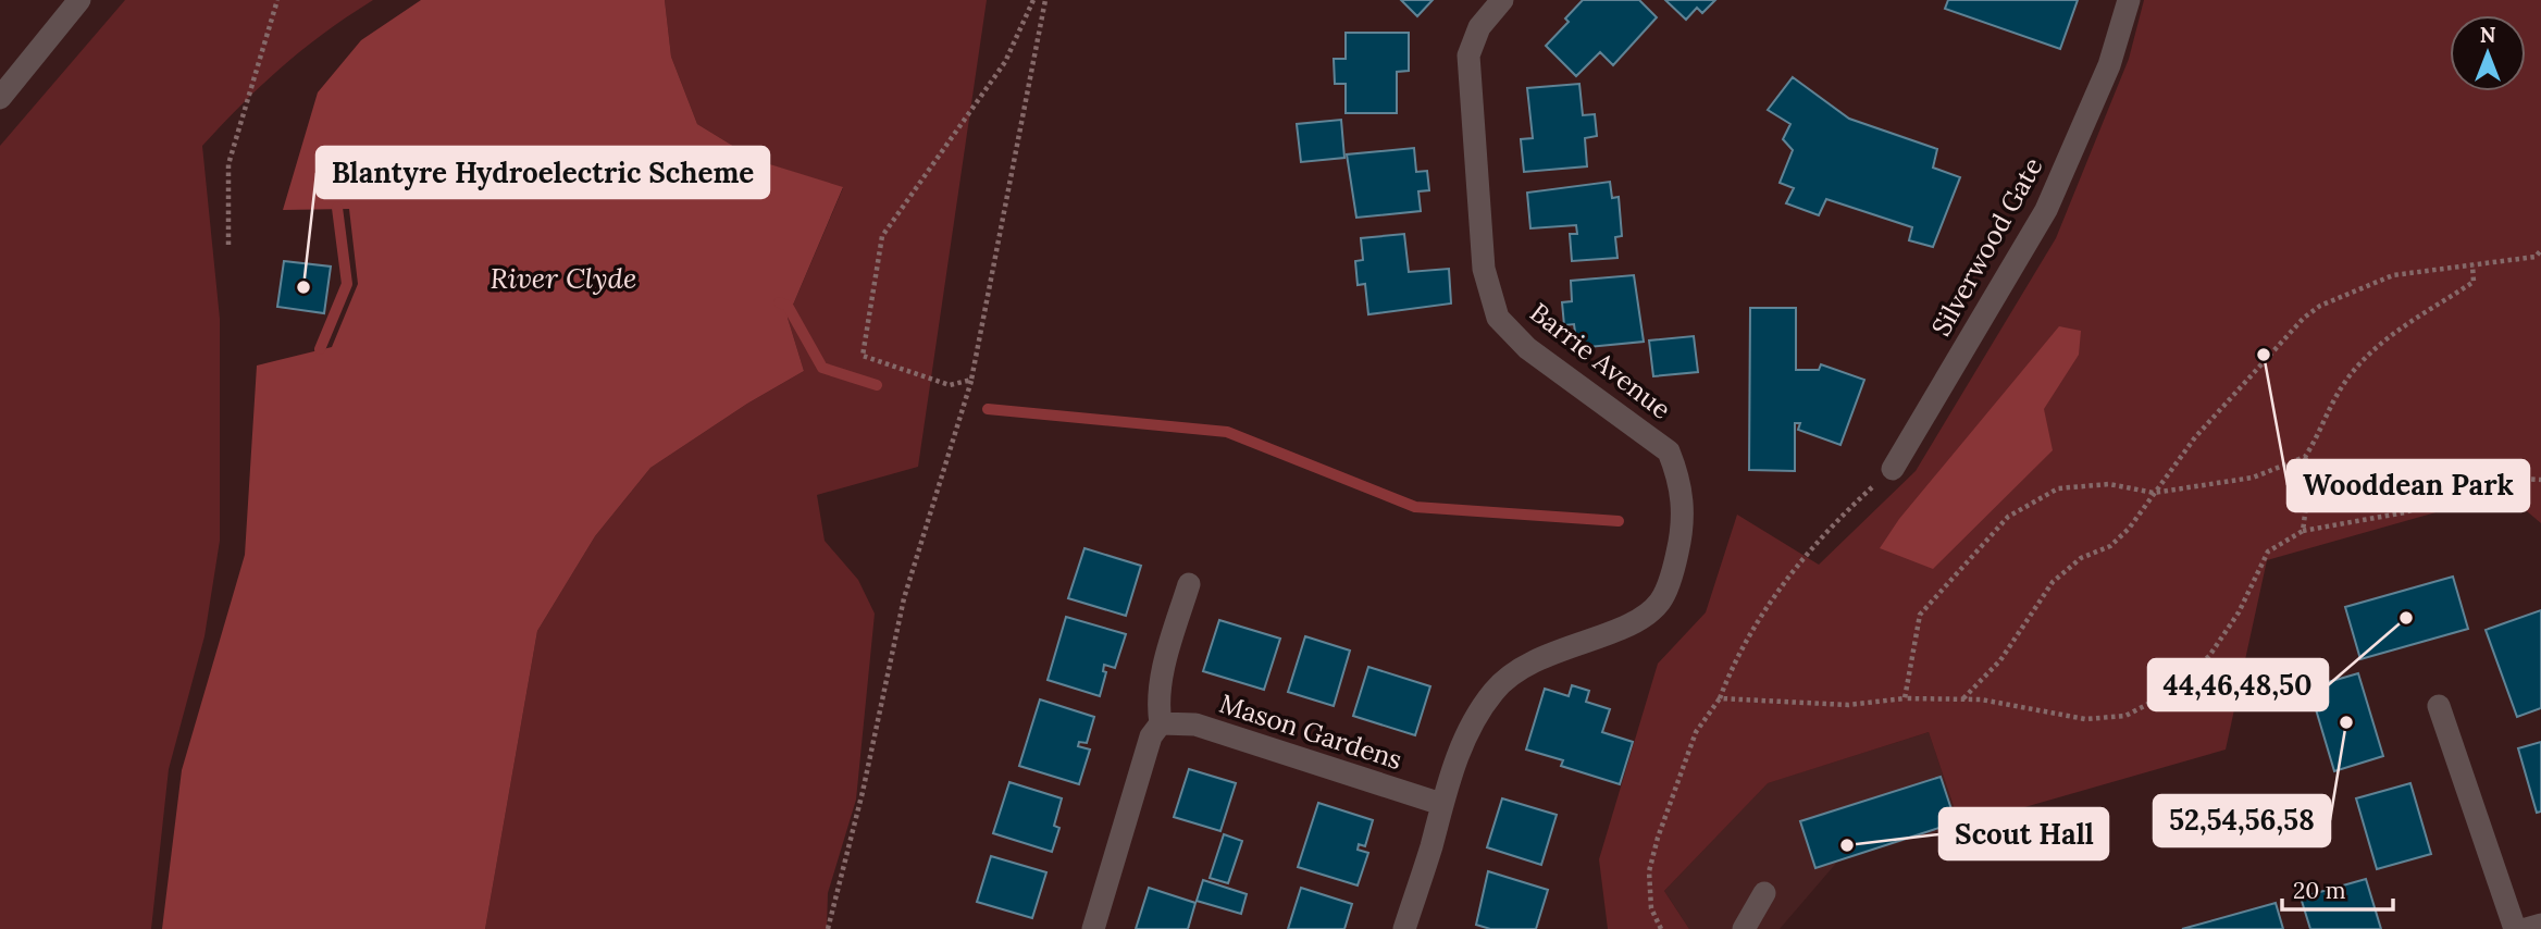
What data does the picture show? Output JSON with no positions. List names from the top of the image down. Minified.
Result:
{"streets":{"street":["Silverwood Gate","Barrie Avenue","Mason Gardens"]},"crossings":[["Barrie Avenue","Mason Gardens"]],"water":["River Clyde"],"places":["Blantyre Hydroelectric Scheme","Wooddean Park","44,46,48,50","52,54,56,58","Scout Hall"],"scale_bar":"20 m","north":"top"}
